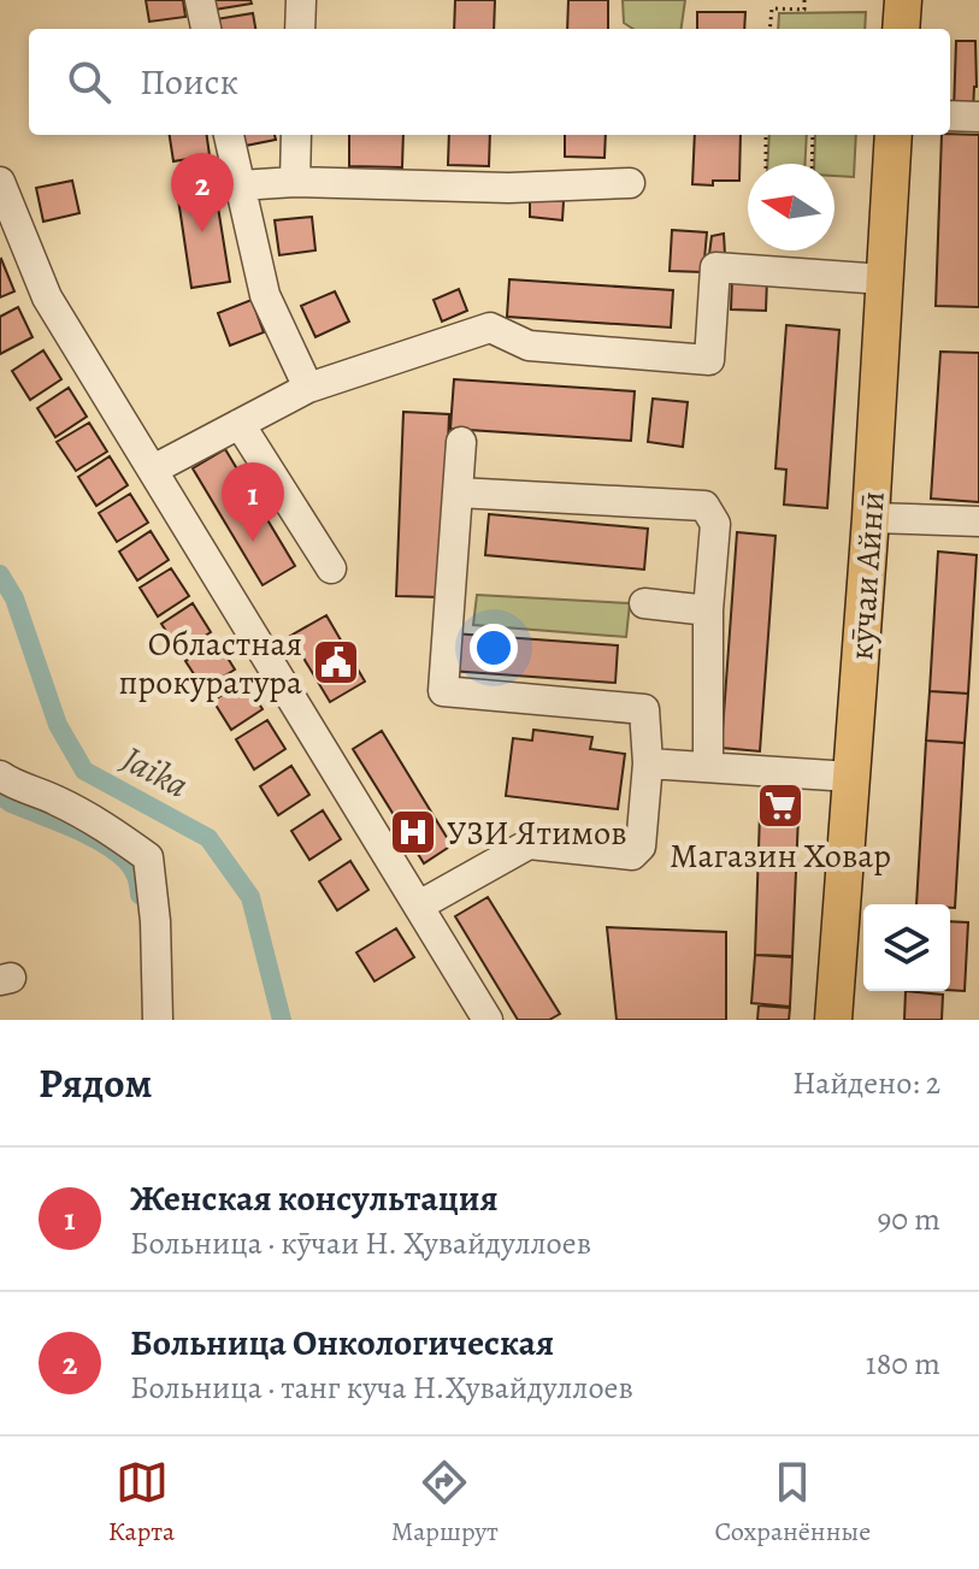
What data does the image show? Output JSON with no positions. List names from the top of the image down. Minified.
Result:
{"streets":{"main road":["кӯчаи Айнӣ"]},"water":["Jaika"],"places":{"public building":["Областная прокуратура"],"supermarket":["Магазин Ховар"],"hospital":["УЗИ Ятимов"]},"north":"left","page":{"search":"Поиск","pins":["2","1"],"heading":["Рядом","Найдено: 2"],"list":[{"mark":"1","name":"Женская консультация","note":"Больница · кӯчаи Н. Ҳувайдуллоев","value":"90 m"},{"mark":"2","name":"Больница Онкологическая","note":"Больница · танг куча Н.Ҳувайдуллоев","value":"180 m"}],"nav":["Карта","Маршрут","Сохранённые"]}}
